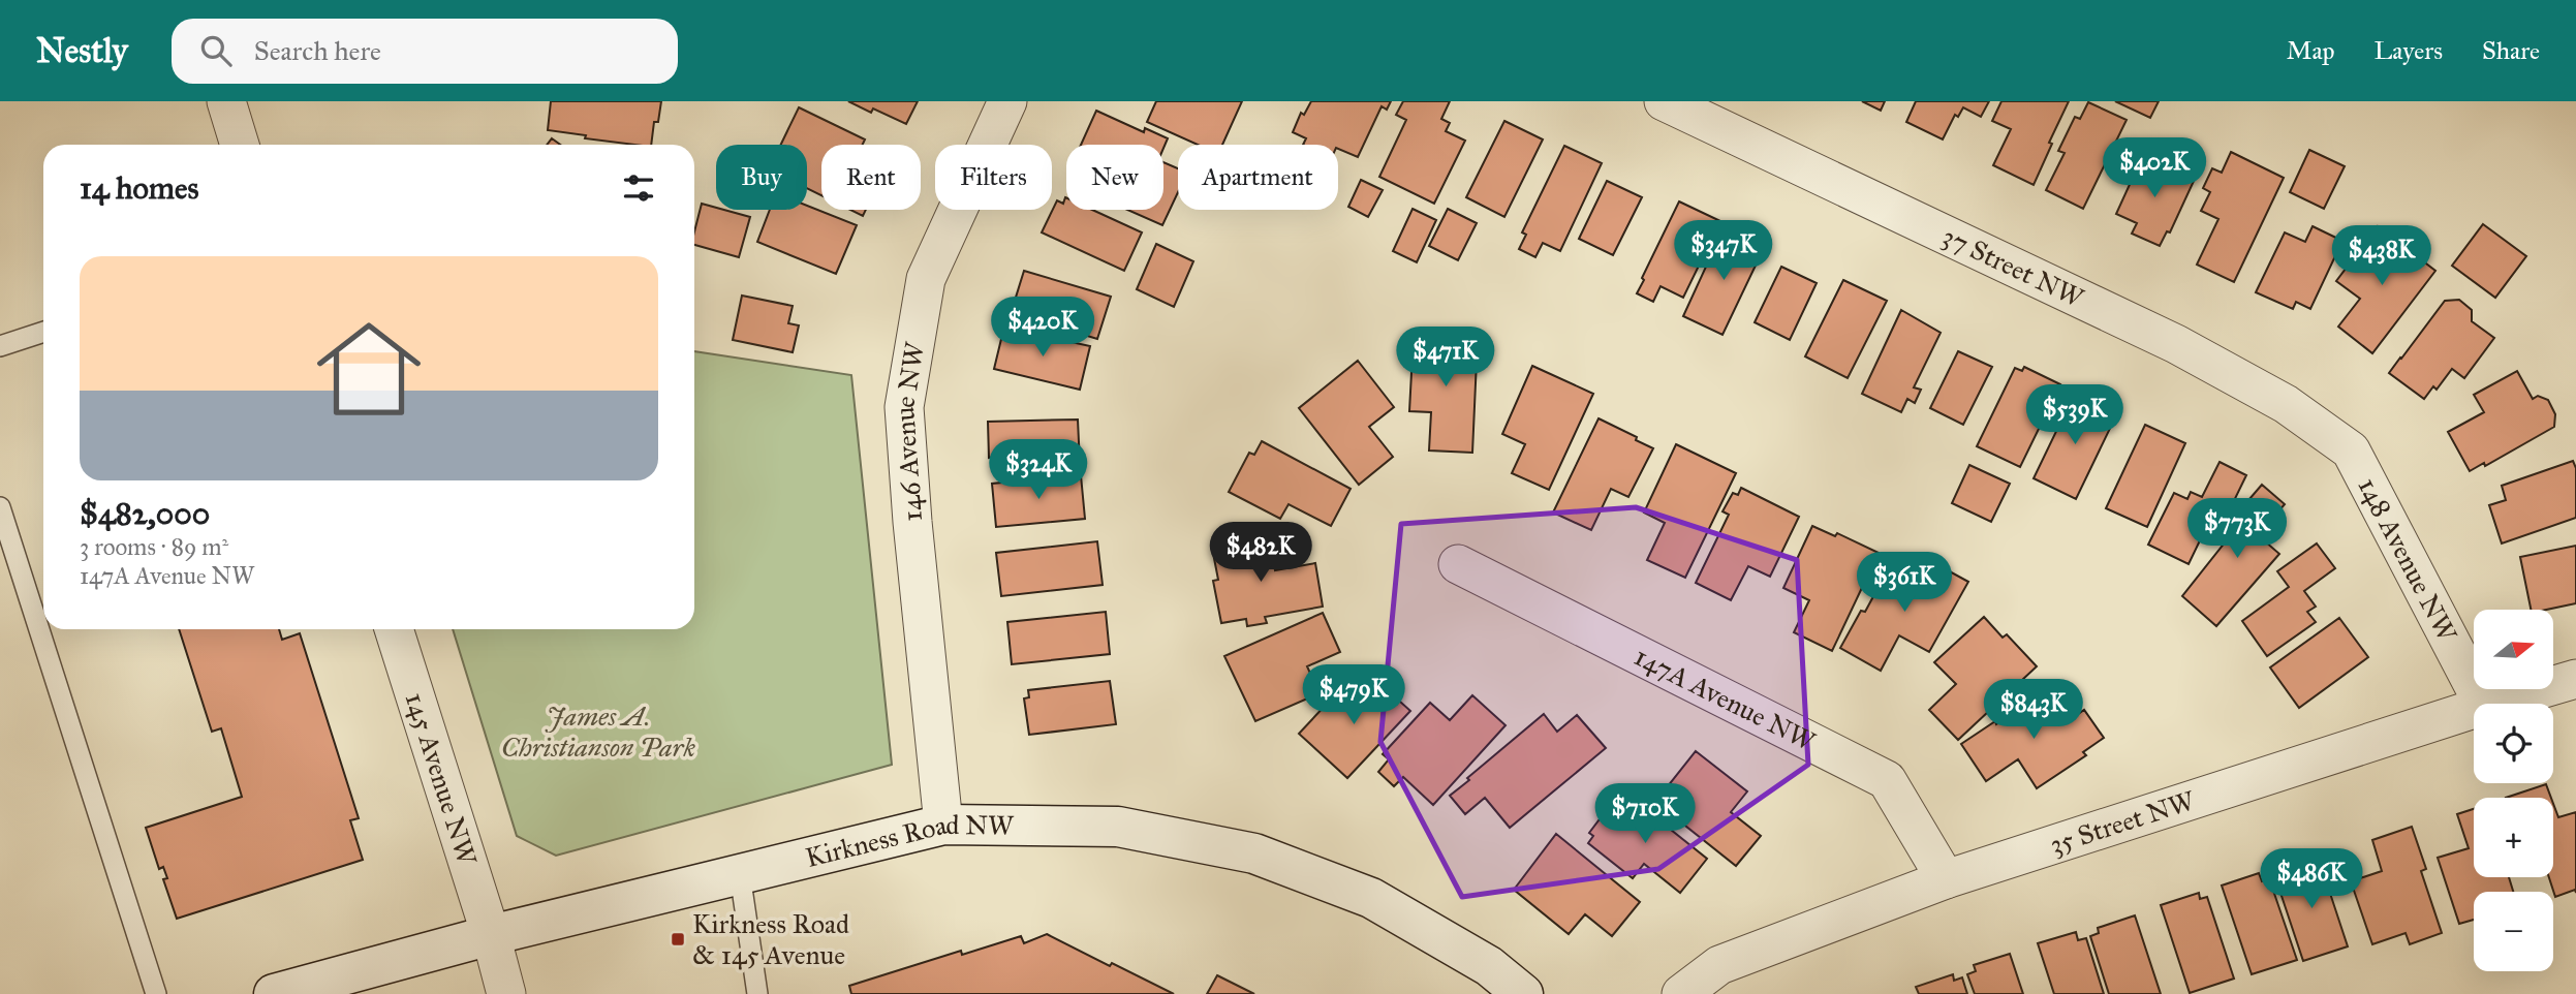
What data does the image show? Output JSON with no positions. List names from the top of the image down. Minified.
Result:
{"streets":{"street":["37 Street NW","146 Avenue NW","148 Avenue NW","147A Avenue NW","145 Avenue NW","35 Street NW","Kirkness Road NW"]},"crossings":[["37 Street NW","148 Avenue NW"],["146 Avenue NW","Kirkness Road NW"],["147A Avenue NW","35 Street NW"],["145 Avenue NW","Kirkness Road NW"]],"parks":["James A. Christianson Park"],"places":{"transit":["Kirkness Road & 145 Avenue"]},"north":"right","page":{"header":"Nestly","search":"Search here","nav":["Map","Layers","Share"],"price":["$402K","$347K","$438K","$420K","$471K","$539K","$324K","$773K","$482K","$361K","$479K","$843K","$710K","$486K"],"chip":["Buy","Rent","Filters","New","Apartment"],"heading":"14 homes","list":[{"name":"$482,000","note":"3 rooms · 89 m² · 147A Avenue NW"}],"map_buttons":["+","−"]}}
